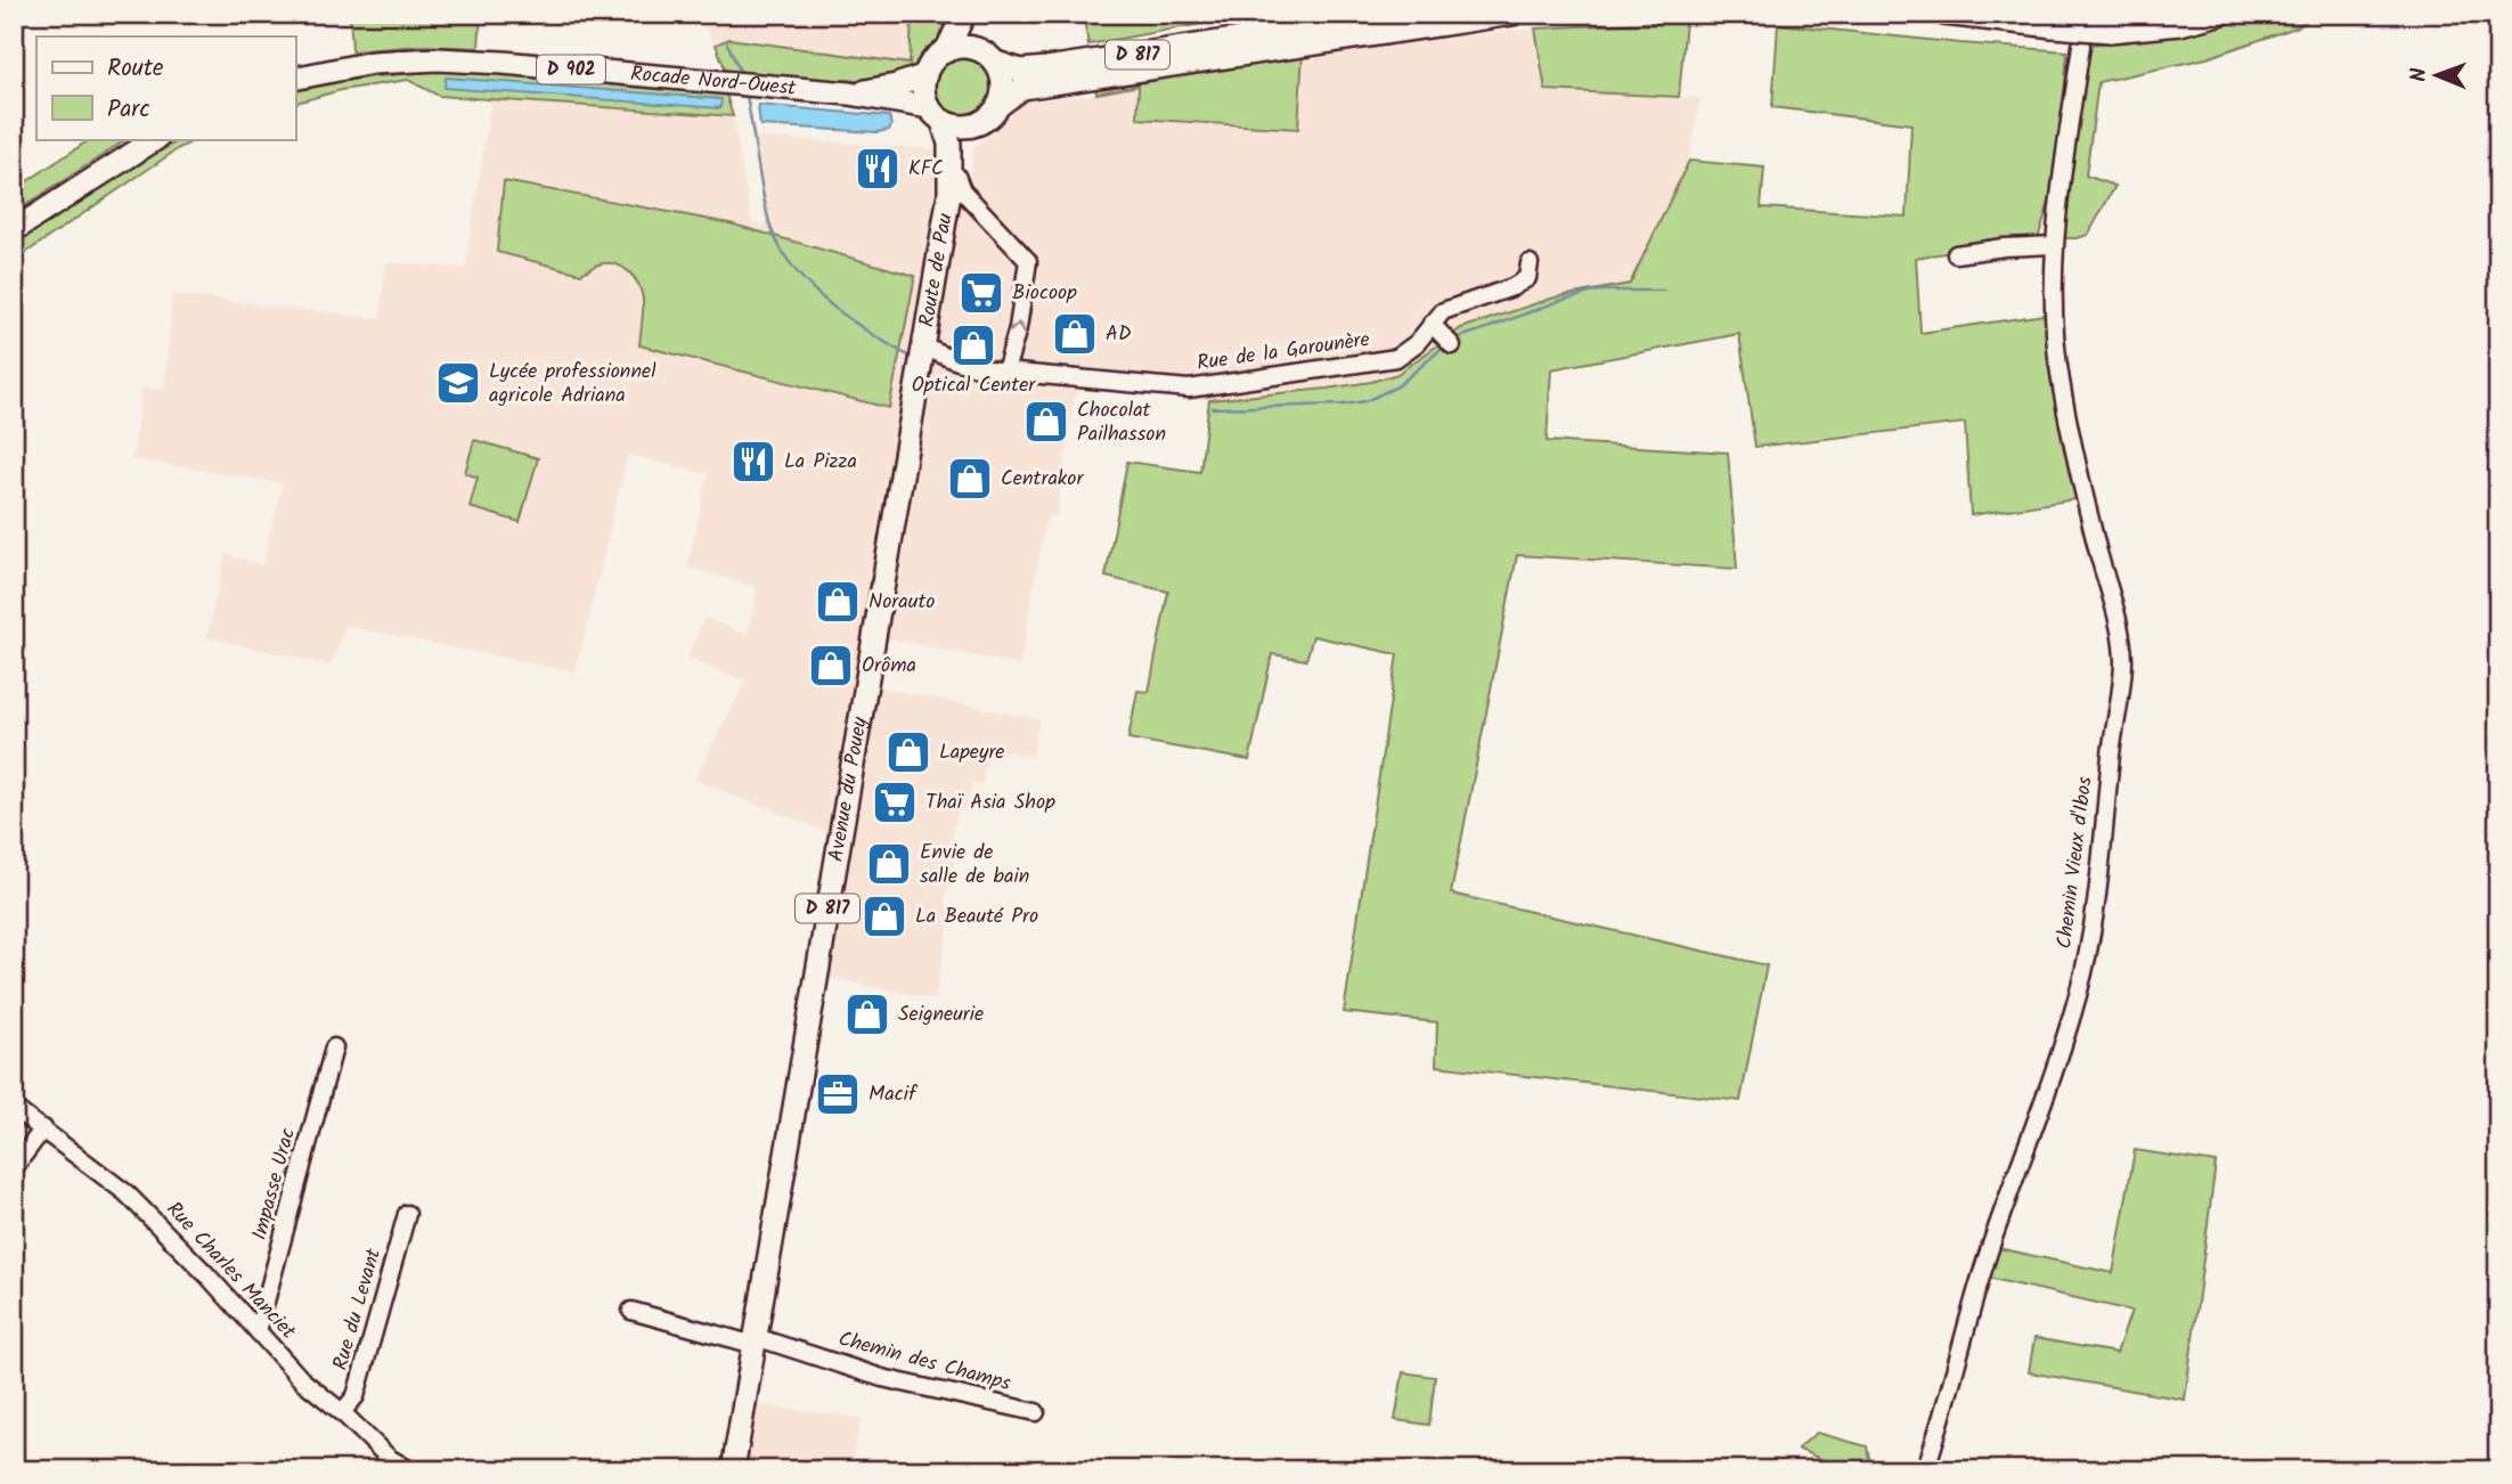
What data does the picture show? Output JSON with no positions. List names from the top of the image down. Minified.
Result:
{"streets":{"main road":["D 817","D 902","Rocade Nord-Ouest","Route de Pau","Avenue du Pouey"],"street":["Rue de la Garounère","Chemin Vieux d'Ibos","Impasse Urac","Rue Charles Manciet","Rue du Levant","Chemin des Champs"]},"crossings":[["D 817","Rocade Nord-Ouest"],["D 817","Route de Pau"],["Rocade Nord-Ouest","Route de Pau"],["Route de Pau","Rue de la Garounère"],["Route de Pau","Avenue du Pouey"],["Rue de la Garounère","Avenue du Pouey"],["Avenue du Pouey","Chemin des Champs"],["Impasse Urac","Rue Charles Manciet"],["Rue Charles Manciet","Rue du Levant"]],"places":{"restaurant":["KFC","La Pizza"],"supermarket":["Biocoop","Thaï Asia Shop"],"shop":["AD","Optical Center","Chocolat Pailhasson","Centrakor","Norauto","Orôma","Lapeyre","Envie de salle de bain","La Beauté Pro","Seigneurie"],"school or university":["Lycée professionnel agricole Adriana"],"office":["Macif"]},"legend":["Route","Parc"],"north":"left"}
